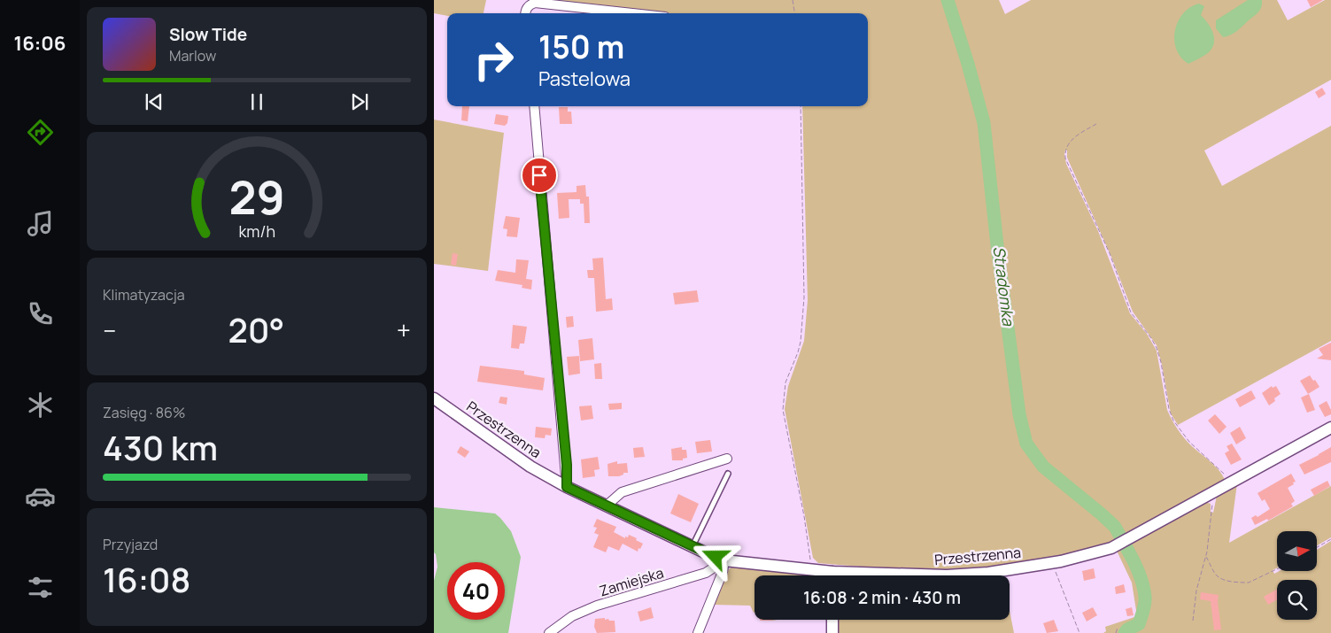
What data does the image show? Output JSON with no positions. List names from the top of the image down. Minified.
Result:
{"streets":{"street":["Przestrzenna","Zamiejska"]},"crossings":[["Przestrzenna","Zamiejska"]],"water":["Stradomka"],"north":"right","page":{"tabs":"16:06","turn":["150 m","Pastelowa"],"song":["Slow Tide","Marlow"],"tile":["Klimatyzacja",["Zasięg · 86%","430 km"],["Przyjazd","16:08"]],"heat":["−","20°","+"],"limit":"40","trip":"16:08 · 2 min · 430 m","gauge":["29","km/h"]}}
